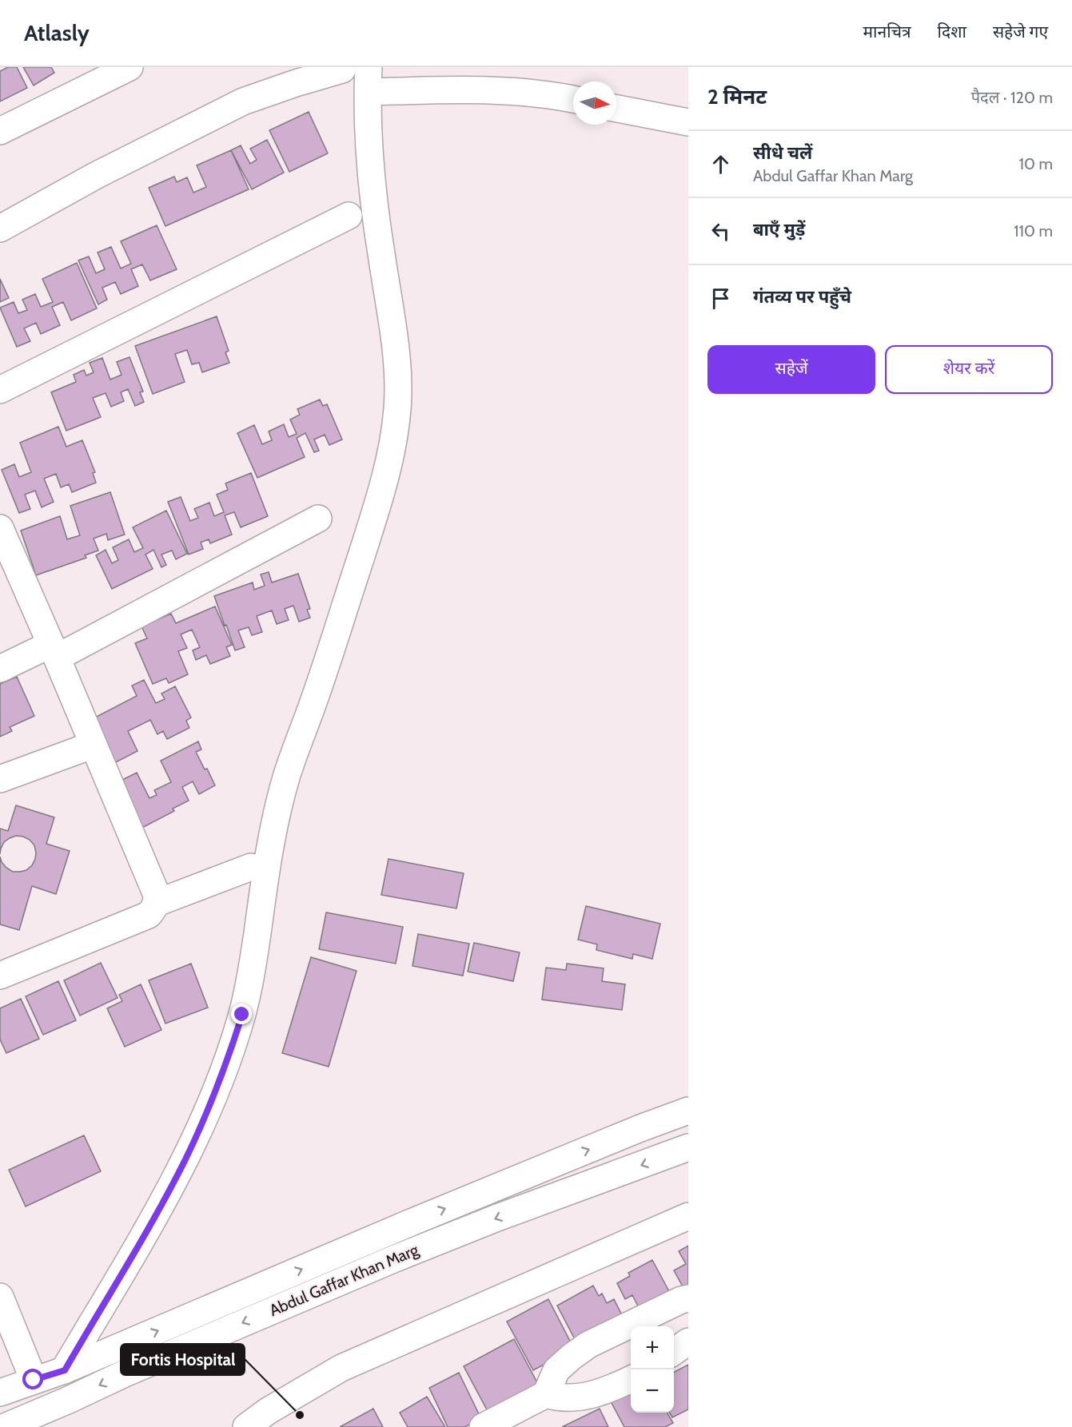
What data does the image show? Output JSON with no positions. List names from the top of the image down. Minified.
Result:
{"streets":{"street":["Abdul Gaffar Khan Marg"]},"places":["Fortis Hospital"],"north":"right","page":{"header":"Atlasly","nav":["मानचित्र","दिशा","सहेजे गए"],"heading":["2 मिनट","पैदल · 120 m"],"list":[["सीधे चलें","Abdul Gaffar Khan Marg","10 m"],["बाएँ मुड़ें","110 m"],"गंतव्य पर पहुँचे"],"buttons":["सहेजें","शेयर करें"],"map_buttons":["+","−"]}}
